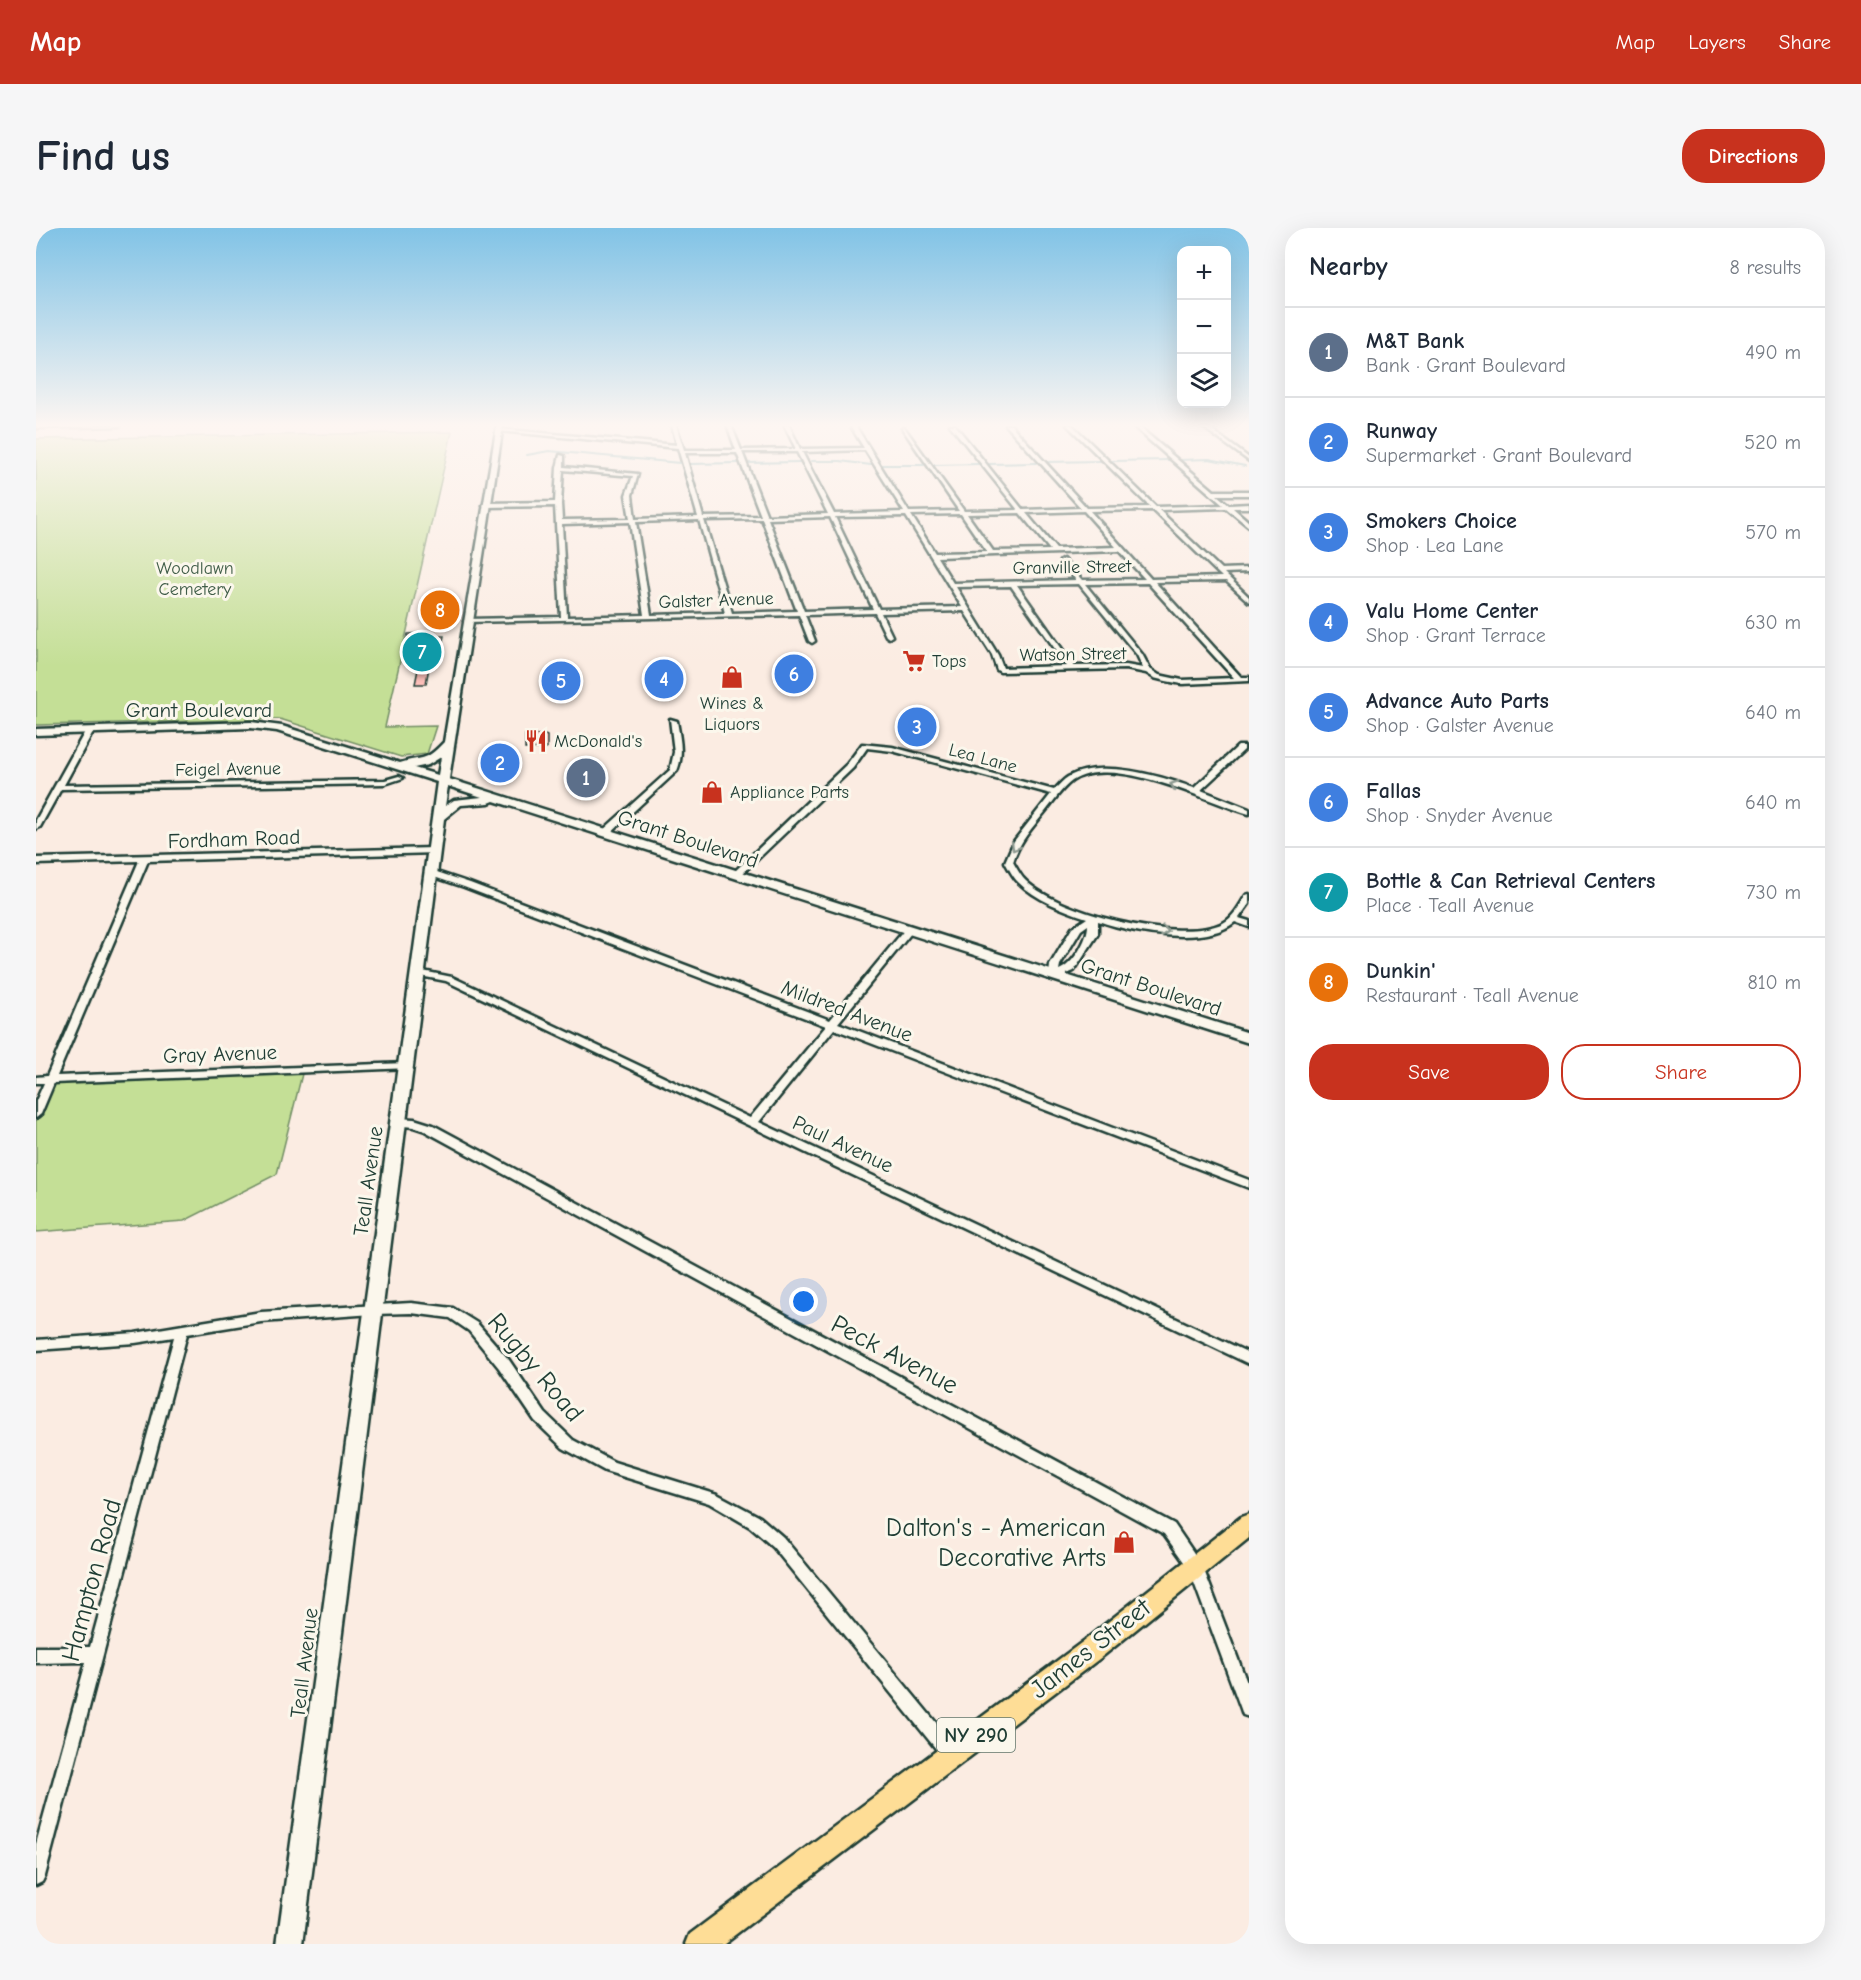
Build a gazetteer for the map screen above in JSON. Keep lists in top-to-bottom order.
{
  "streets": {
    "main road": ["James Street", "NY 290"],
    "street": [
      "Granville Street",
      "Galster Avenue",
      "Watson Street",
      "Grant Boulevard",
      "Lea Lane",
      "Feigel Avenue",
      "Fordham Road",
      "Mildred Avenue",
      "Gray Avenue",
      "Paul Avenue",
      "Teall Avenue",
      "Peck Avenue",
      "Rugby Road",
      "Hampton Road"
    ]
  },
  "crossings": [
    ["Galster Avenue", "Watson Street"],
    ["Galster Avenue", "Teall Avenue"],
    ["Grant Boulevard", "Lea Lane"],
    ["Grant Boulevard", "Teall Avenue"],
    ["Fordham Road", "Teall Avenue"],
    ["Mildred Avenue", "Teall Avenue"],
    ["Gray Avenue", "Teall Avenue"],
    ["Paul Avenue", "Teall Avenue"],
    ["Teall Avenue", "Peck Avenue"],
    ["Teall Avenue", "Rugby Road"],
    ["Peck Avenue", "James Street"],
    ["Rugby Road", "Hampton Road"],
    ["Rugby Road", "James Street"]
  ],
  "parks": ["Woodlawn Cemetery"],
  "places": {
    "supermarket": ["Tops"],
    "shop": ["Wines & Liquors", "Appliance Parts", "Dalton's - American Decorative Arts"],
    "restaurant": ["McDonald's"]
  },
  "page": {
    "header": "Map",
    "nav": ["Map", "Layers", "Share"],
    "buttons": [
      "Directions",
      ["Save", "Share"]
    ],
    "title": "Find us",
    "heading": ["Nearby", "8 results"],
    "map_buttons": ["+", "−"],
    "list": [
      {
        "mark": "1",
        "name": "M&T Bank",
        "note": "Bank · Grant Boulevard",
        "value": "490 m"
      },
      {
        "mark": "2",
        "name": "Runway",
        "note": "Supermarket · Grant Boulevard",
        "value": "520 m"
      },
      {
        "mark": "3",
        "name": "Smokers Choice",
        "note": "Shop · Lea Lane",
        "value": "570 m"
      },
      {
        "mark": "4",
        "name": "Valu Home Center",
        "note": "Shop · Grant Terrace",
        "value": "630 m"
      },
      {
        "mark": "5",
        "name": "Advance Auto Parts",
        "note": "Shop · Galster Avenue",
        "value": "640 m"
      },
      {
        "mark": "6",
        "name": "Fallas",
        "note": "Shop · Snyder Avenue",
        "value": "640 m"
      },
      {
        "mark": "7",
        "name": "Bottle & Can Retrieval Centers",
        "note": "Place · Teall Avenue",
        "value": "730 m"
      },
      {
        "mark": "8",
        "name": "Dunkin'",
        "note": "Restaurant · Teall Avenue",
        "value": "810 m"
      }
    ],
    "pins": [
      "8",
      "7",
      "6",
      "4",
      "5",
      "3",
      "2",
      "1"
    ]
  }
}
